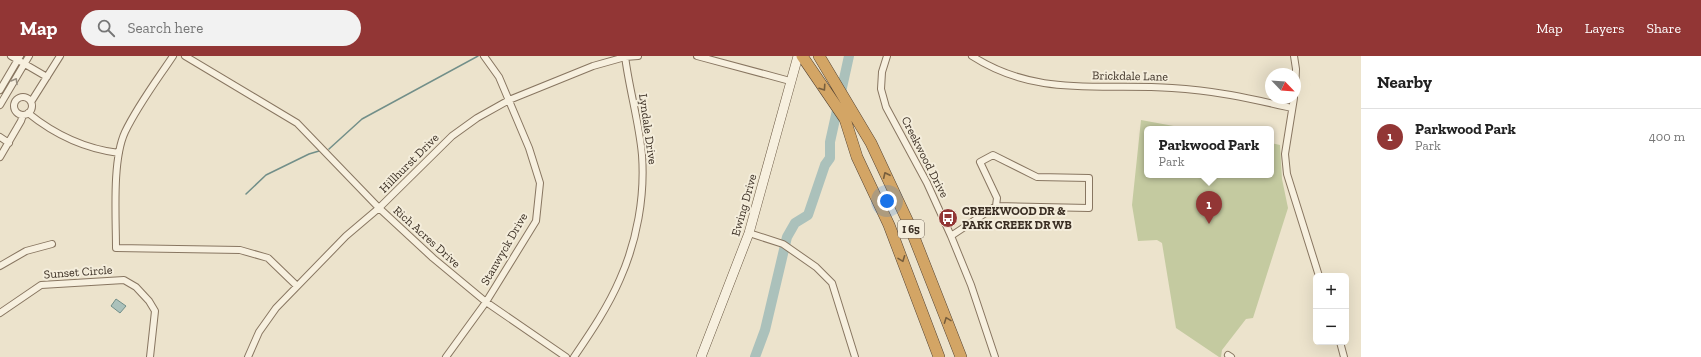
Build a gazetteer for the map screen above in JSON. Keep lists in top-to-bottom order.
{
  "streets": {
    "highway": ["I 65"],
    "main road": ["Ewing Drive"],
    "street": [
      "Brickdale Lane",
      "Lyndale Drive",
      "Creekwood Drive",
      "Hillhurst Drive",
      "Rich Acres Drive",
      "Stanwyck Drive",
      "Sunset Circle"
    ]
  },
  "crossings": [
    ["Lyndale Drive", "Hillhurst Drive"],
    ["Hillhurst Drive", "Rich Acres Drive"],
    ["Hillhurst Drive", "Stanwyck Drive"],
    ["Rich Acres Drive", "Stanwyck Drive"]
  ],
  "places": {
    "bus stop": ["CREEKWOOD DR & PARK CREEK DR WB"]
  },
  "north": "bottom right",
  "page": {
    "header": "Map",
    "search": "Search here",
    "nav": ["Map", "Layers", "Share"],
    "heading": "Nearby",
    "list": [
      {
        "mark": "1",
        "name": "Parkwood Park",
        "note": "Park",
        "value": "400 m"
      }
    ],
    "popup": ["Parkwood Park", "Park"],
    "pins": "1",
    "map_buttons": ["+", "−"]
  }
}
